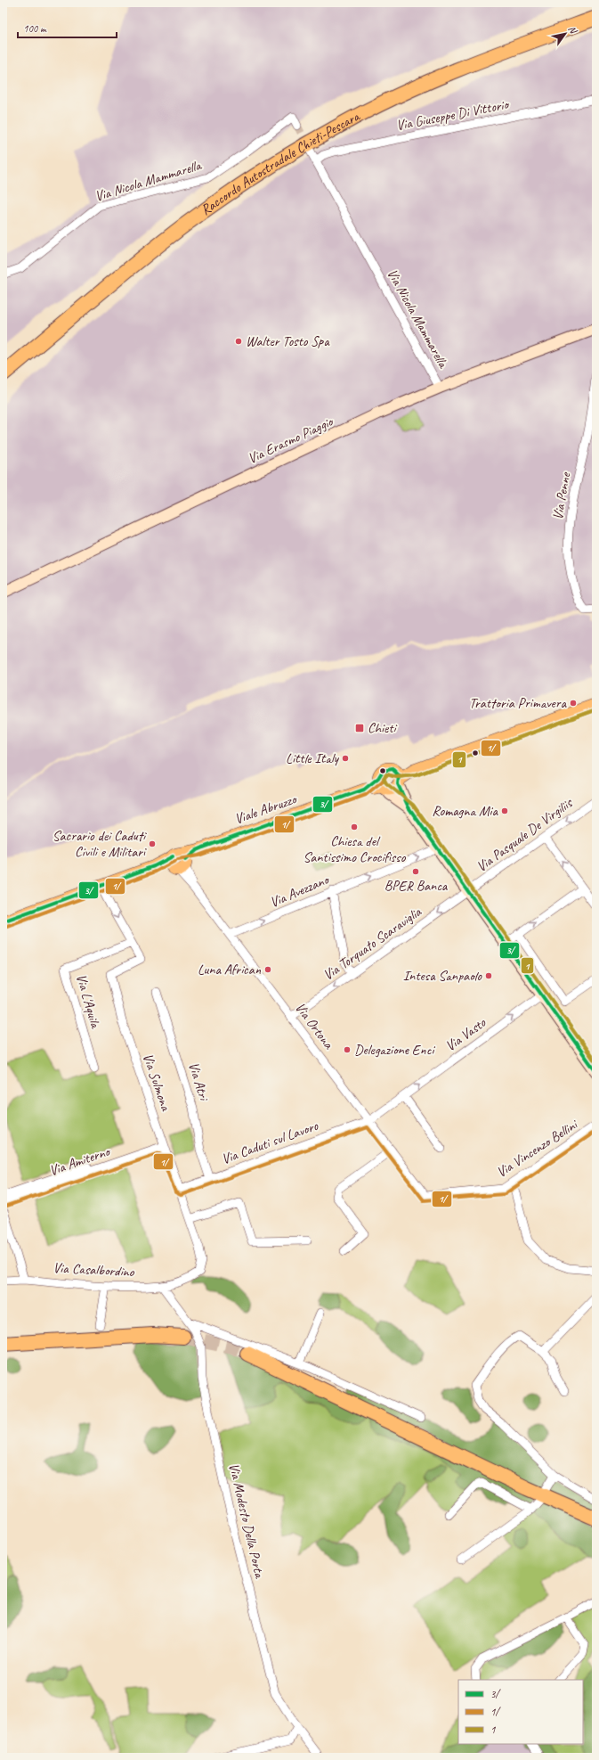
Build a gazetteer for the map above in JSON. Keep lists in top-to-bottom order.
{
  "streets": {
    "highway": ["Raccordo Autostradale Chieti-Pescara"],
    "main road": ["Viale Abruzzo"],
    "street": [
      "Via Giuseppe Di Vittorio",
      "Via Nicola Mammarella",
      "Via Erasmo Piaggio",
      "Via Penne",
      "Via Pasquale De Virgiliis",
      "Via Avezzano",
      "Via Torquato Scaraviglia",
      "Via L'Aquila",
      "Via Ortona",
      "Via Vasto",
      "Via Atri",
      "Via Sulmona",
      "Via Caduti sul Lavoro",
      "Via Vincenzo Bellini",
      "Via Amiterno",
      "Via Casalbordino",
      "Via Modesto Della Porta"
    ]
  },
  "crossings": [
    ["Via Giuseppe Di Vittorio", "Via Nicola Mammarella"],
    ["Via Nicola Mammarella", "Via Erasmo Piaggio"],
    ["Viale Abruzzo", "Via Ortona"],
    ["Viale Abruzzo", "Via Sulmona"],
    ["Via Pasquale De Virgiliis", "Via Torquato Scaraviglia"],
    ["Via Avezzano", "Via Ortona"],
    ["Via Torquato Scaraviglia", "Via Ortona"],
    ["Via L'Aquila", "Via Sulmona"],
    ["Via Ortona", "Via Vasto"],
    ["Via Ortona", "Via Caduti sul Lavoro"],
    ["Via Ortona", "Via Vincenzo Bellini"],
    ["Via Vasto", "Via Caduti sul Lavoro"],
    ["Via Atri", "Via Caduti sul Lavoro"],
    ["Via Sulmona", "Via Caduti sul Lavoro"],
    ["Via Sulmona", "Via Amiterno"],
    ["Via Sulmona", "Via Casalbordino"],
    ["Via Sulmona", "Via Modesto Della Porta"],
    ["Via Casalbordino", "Via Modesto Della Porta"]
  ],
  "one_way": [
    "Via Pasquale De Virgiliis",
    "Via Avezzano",
    "Via Torquato Scaraviglia",
    "Via Vasto"
  ],
  "places": {
    "other": [
      "Walter Tosto Spa",
      "Trattoria Primavera",
      "Little Italy",
      "Romagna Mia",
      "Chiesa del Santissimo Crocifisso",
      "Sacrario dei Caduti Civili e Militari",
      "BPER Banca",
      "Luna African",
      "Intesa Sanpaolo",
      "Delegazione Enci"
    ],
    "transit": ["Chieti"]
  },
  "lines": ["transit line 1/", "transit line 1", "transit line 3/"],
  "legend": ["3/", "1/", "1"],
  "scale_bar": "100 m",
  "north": "top right"
}
